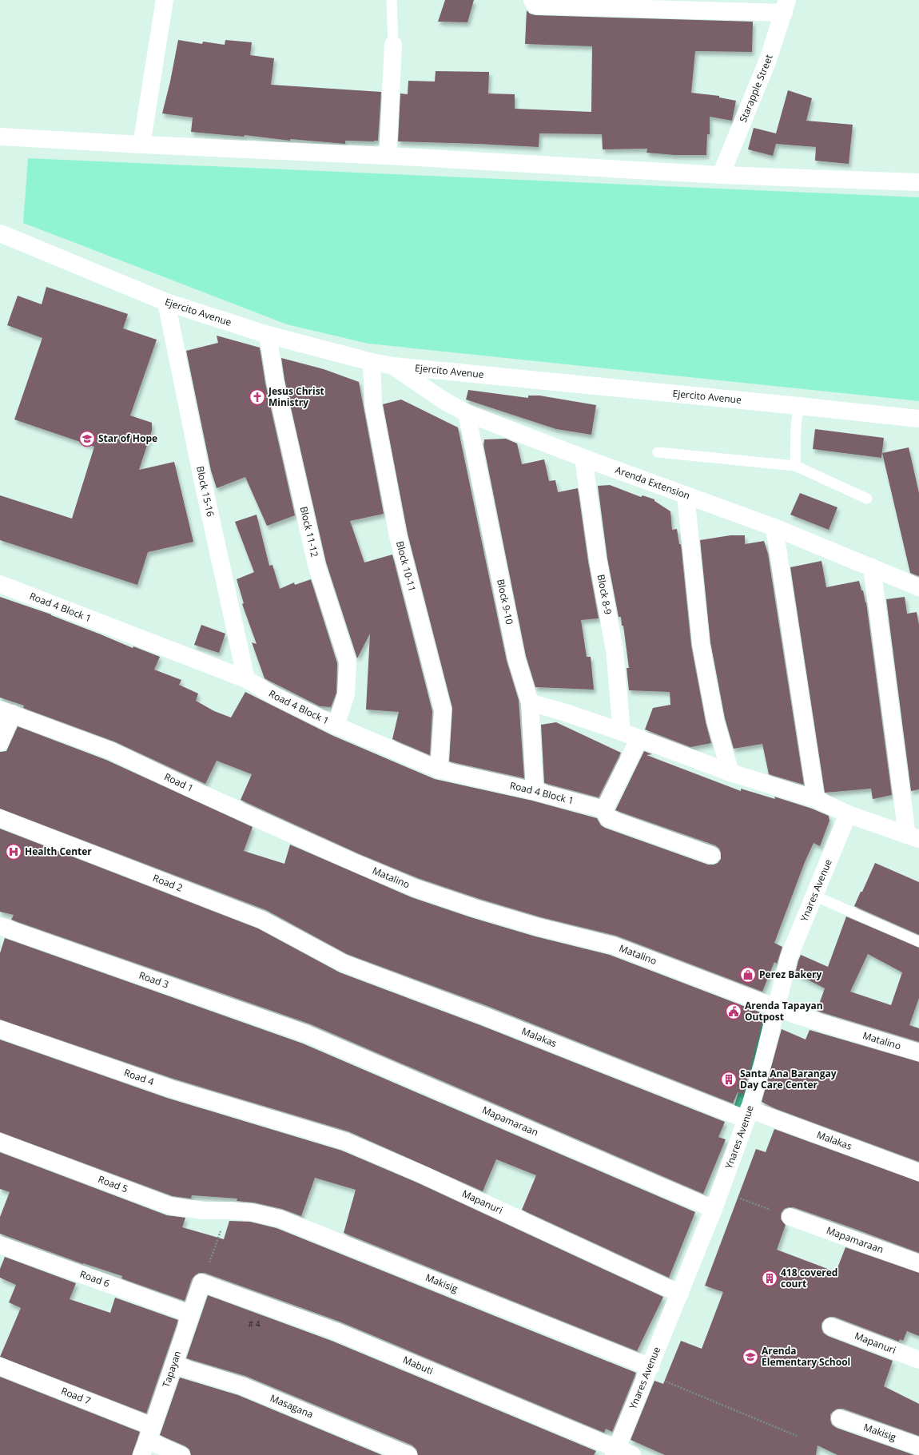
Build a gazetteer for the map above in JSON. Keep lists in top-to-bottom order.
{
  "streets": {
    "street": [
      "Starapple Street",
      "Ejercito Avenue",
      "Arenda Extension",
      "Block 15-16",
      "Block 11-12",
      "Block 10-11",
      "Block 8-9",
      "Block 9-10",
      "Road 4 Block 1",
      "Road 1",
      "Matalino",
      "Road 2",
      "Ynares Avenue",
      "Road 3",
      "Malakas",
      "Road 4",
      "Mapamaraan",
      "Road 5",
      "Mapanuri",
      "Road 6",
      "Makisig",
      "Mabuti",
      "Tapayan",
      "Road 7",
      "Masagana"
    ]
  },
  "crossings": [
    ["Ejercito Avenue", "Arenda Extension"],
    ["Ejercito Avenue", "Block 15-16"],
    ["Ejercito Avenue", "Block 11-12"],
    ["Ejercito Avenue", "Block 10-11"],
    ["Arenda Extension", "Block 8-9"],
    ["Arenda Extension", "Block 9-10"],
    ["Block 15-16", "Road 4 Block 1"],
    ["Block 11-12", "Road 4 Block 1"],
    ["Block 10-11", "Road 4 Block 1"],
    ["Block 9-10", "Road 4 Block 1"],
    ["Road 1", "Matalino"],
    ["Matalino", "Ynares Avenue"],
    ["Road 2", "Malakas"],
    ["Ynares Avenue", "Malakas"],
    ["Ynares Avenue", "Mapamaraan"],
    ["Ynares Avenue", "Mapanuri"],
    ["Ynares Avenue", "Makisig"],
    ["Ynares Avenue", "Mabuti"],
    ["Road 3", "Mapamaraan"],
    ["Road 4", "Mapanuri"],
    ["Road 5", "Makisig"],
    ["Road 6", "Tapayan"],
    ["Mabuti", "Tapayan"],
    ["Tapayan", "Road 7"],
    ["Tapayan", "Masagana"]
  ],
  "places": {
    "church": ["Jesus Christ Ministry"],
    "school or university": ["Star of Hope", "Arenda Elementary School"],
    "hospital": ["Health Center"],
    "shop": ["Perez Bakery"],
    "public building": ["Arenda Tapayan Outpost"],
    "building": ["Santa Ana Barangay Day Care Center", "418 covered court"]
  },
  "house_numbers": ["# 4"]
}
